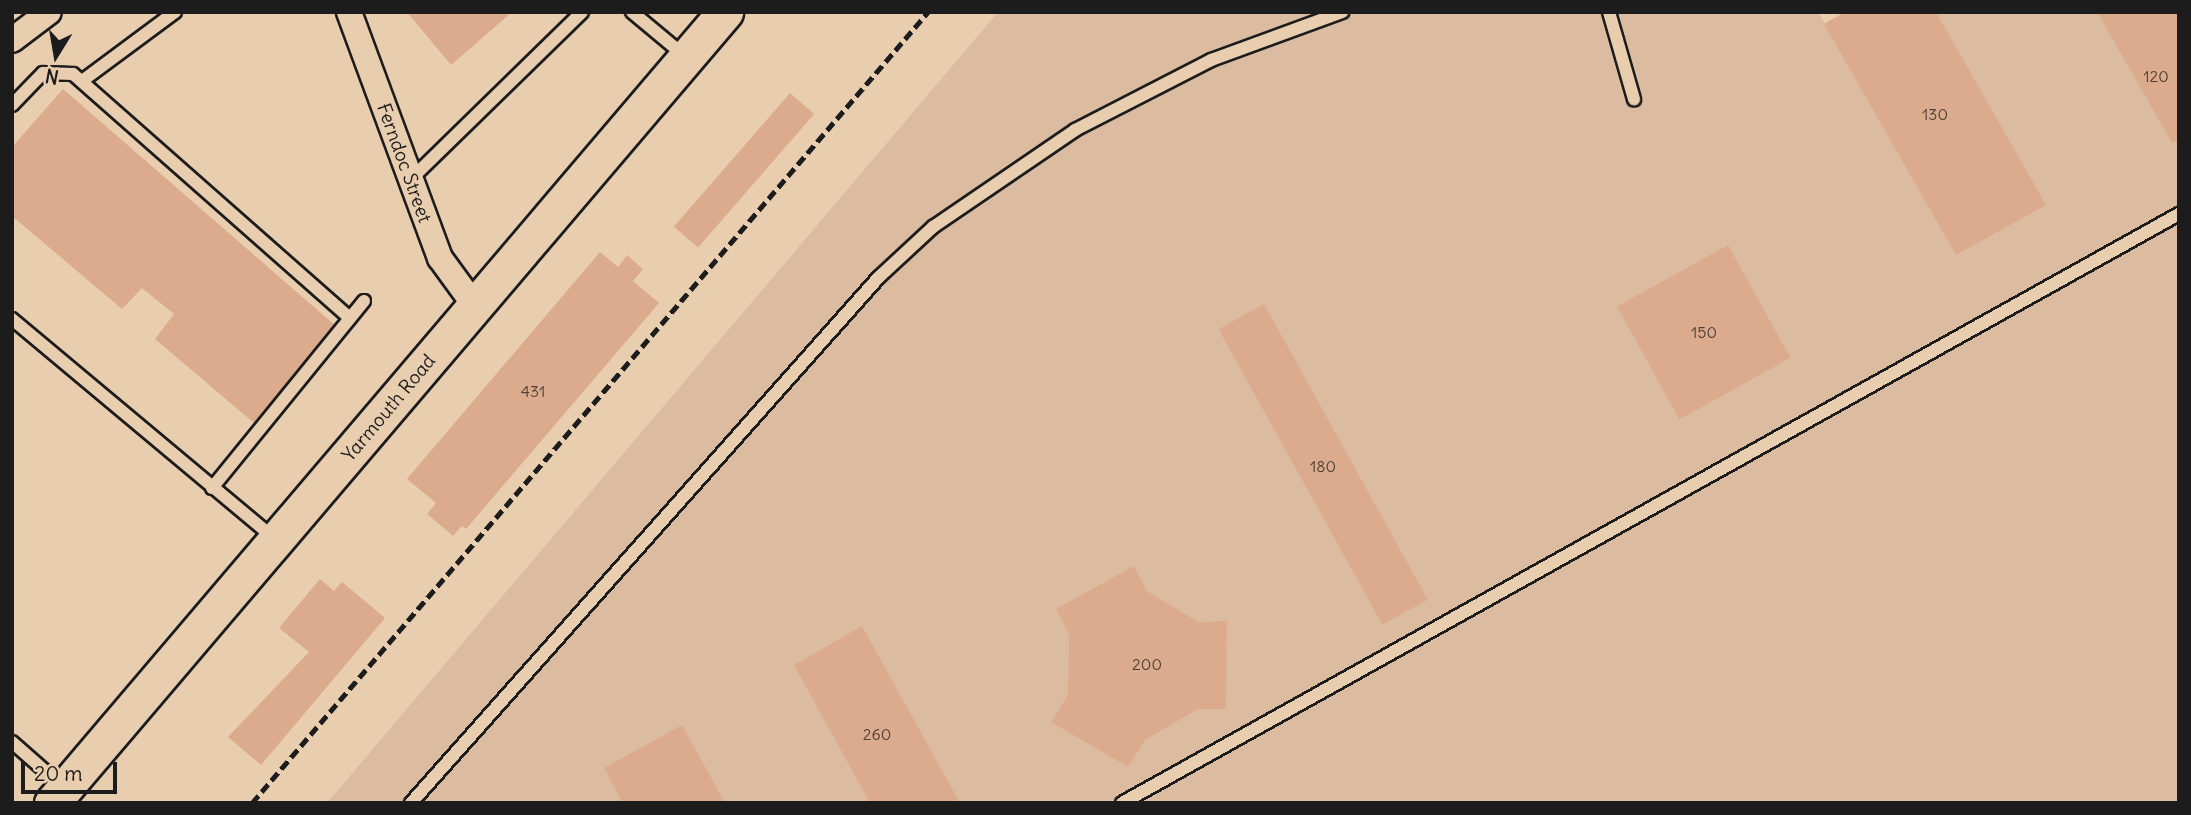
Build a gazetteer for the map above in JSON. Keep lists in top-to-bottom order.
{
  "streets": {
    "main road": ["Yarmouth Road"],
    "street": ["Ferndoc Street"]
  },
  "crossings": [
    ["Ferndoc Street", "Yarmouth Road"]
  ],
  "house_numbers": [
    "120",
    "130",
    "150",
    "431",
    "180",
    "200",
    "260"
  ],
  "scale_bar": "20 m",
  "north": "bottom"
}
